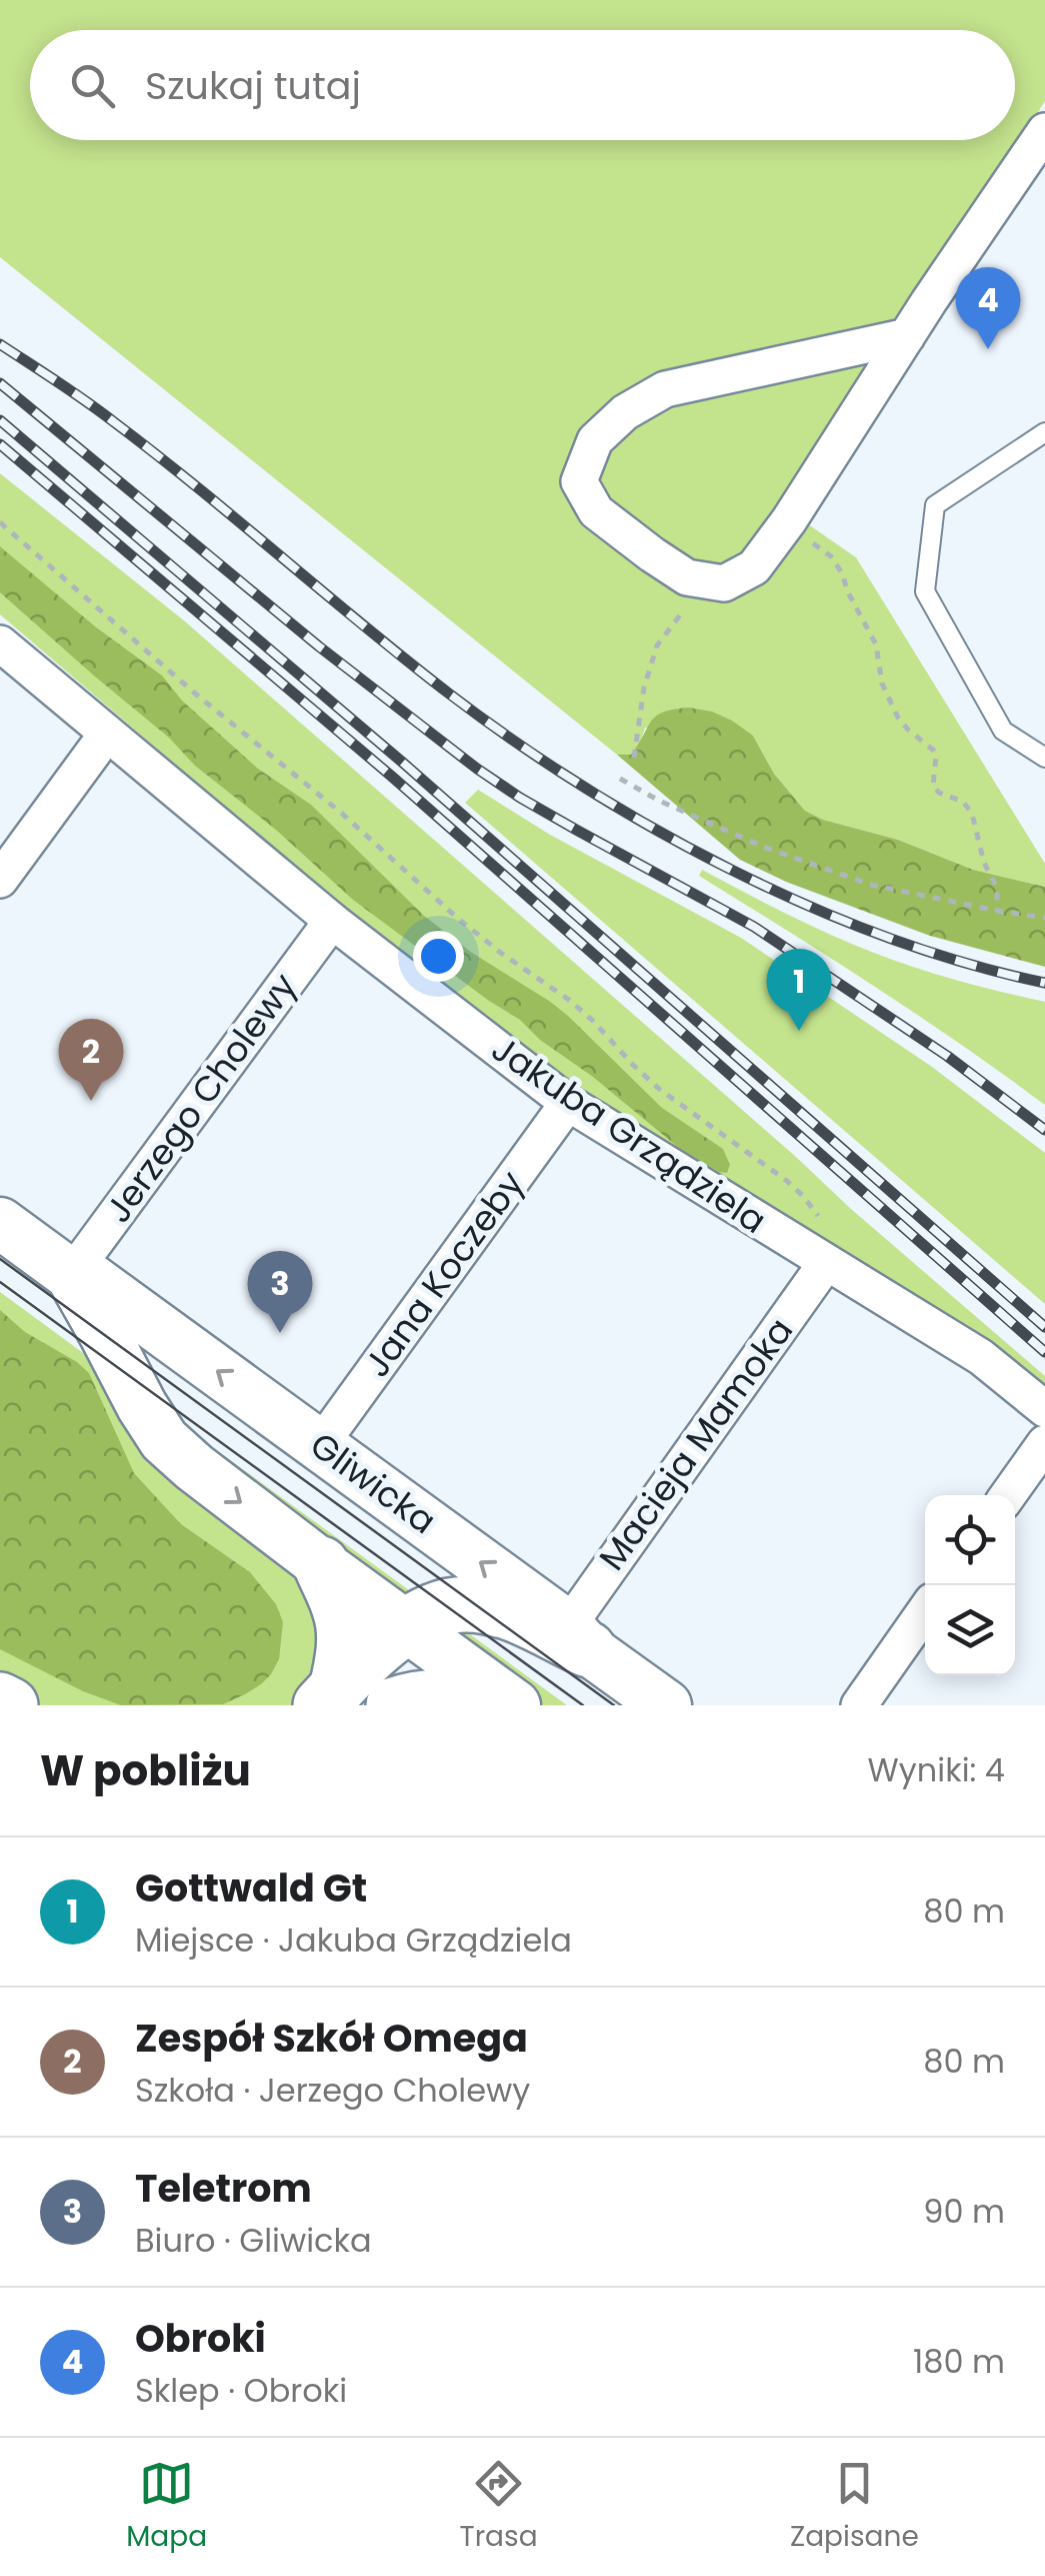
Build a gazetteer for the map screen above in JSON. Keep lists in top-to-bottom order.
{
  "streets": {
    "street": [
      "Jerzego Cholewy",
      "Jakuba Grządziela",
      "Jana Koczeby",
      "Macieja Mamoka",
      "Gliwicka"
    ]
  },
  "crossings": [
    ["Jerzego Cholewy", "Jakuba Grządziela"],
    ["Jerzego Cholewy", "Gliwicka"],
    ["Jakuba Grządziela", "Jana Koczeby"],
    ["Jakuba Grządziela", "Macieja Mamoka"],
    ["Jana Koczeby", "Gliwicka"],
    ["Macieja Mamoka", "Gliwicka"]
  ],
  "page": {
    "search": "Szukaj tutaj",
    "pins": [
      "4",
      "1",
      "2",
      "3"
    ],
    "heading": ["W pobliżu", "Wyniki: 4"],
    "list": [
      {
        "mark": "1",
        "name": "Gottwald Gt",
        "note": "Miejsce · Jakuba Grządziela",
        "value": "80 m"
      },
      {
        "mark": "2",
        "name": "Zespół Szkół Omega",
        "note": "Szkoła · Jerzego Cholewy",
        "value": "80 m"
      },
      {
        "mark": "3",
        "name": "Teletrom",
        "note": "Biuro · Gliwicka",
        "value": "90 m"
      },
      {
        "mark": "4",
        "name": "Obroki",
        "note": "Sklep · Obroki",
        "value": "180 m"
      }
    ],
    "nav": ["Mapa", "Trasa", "Zapisane"]
  }
}
